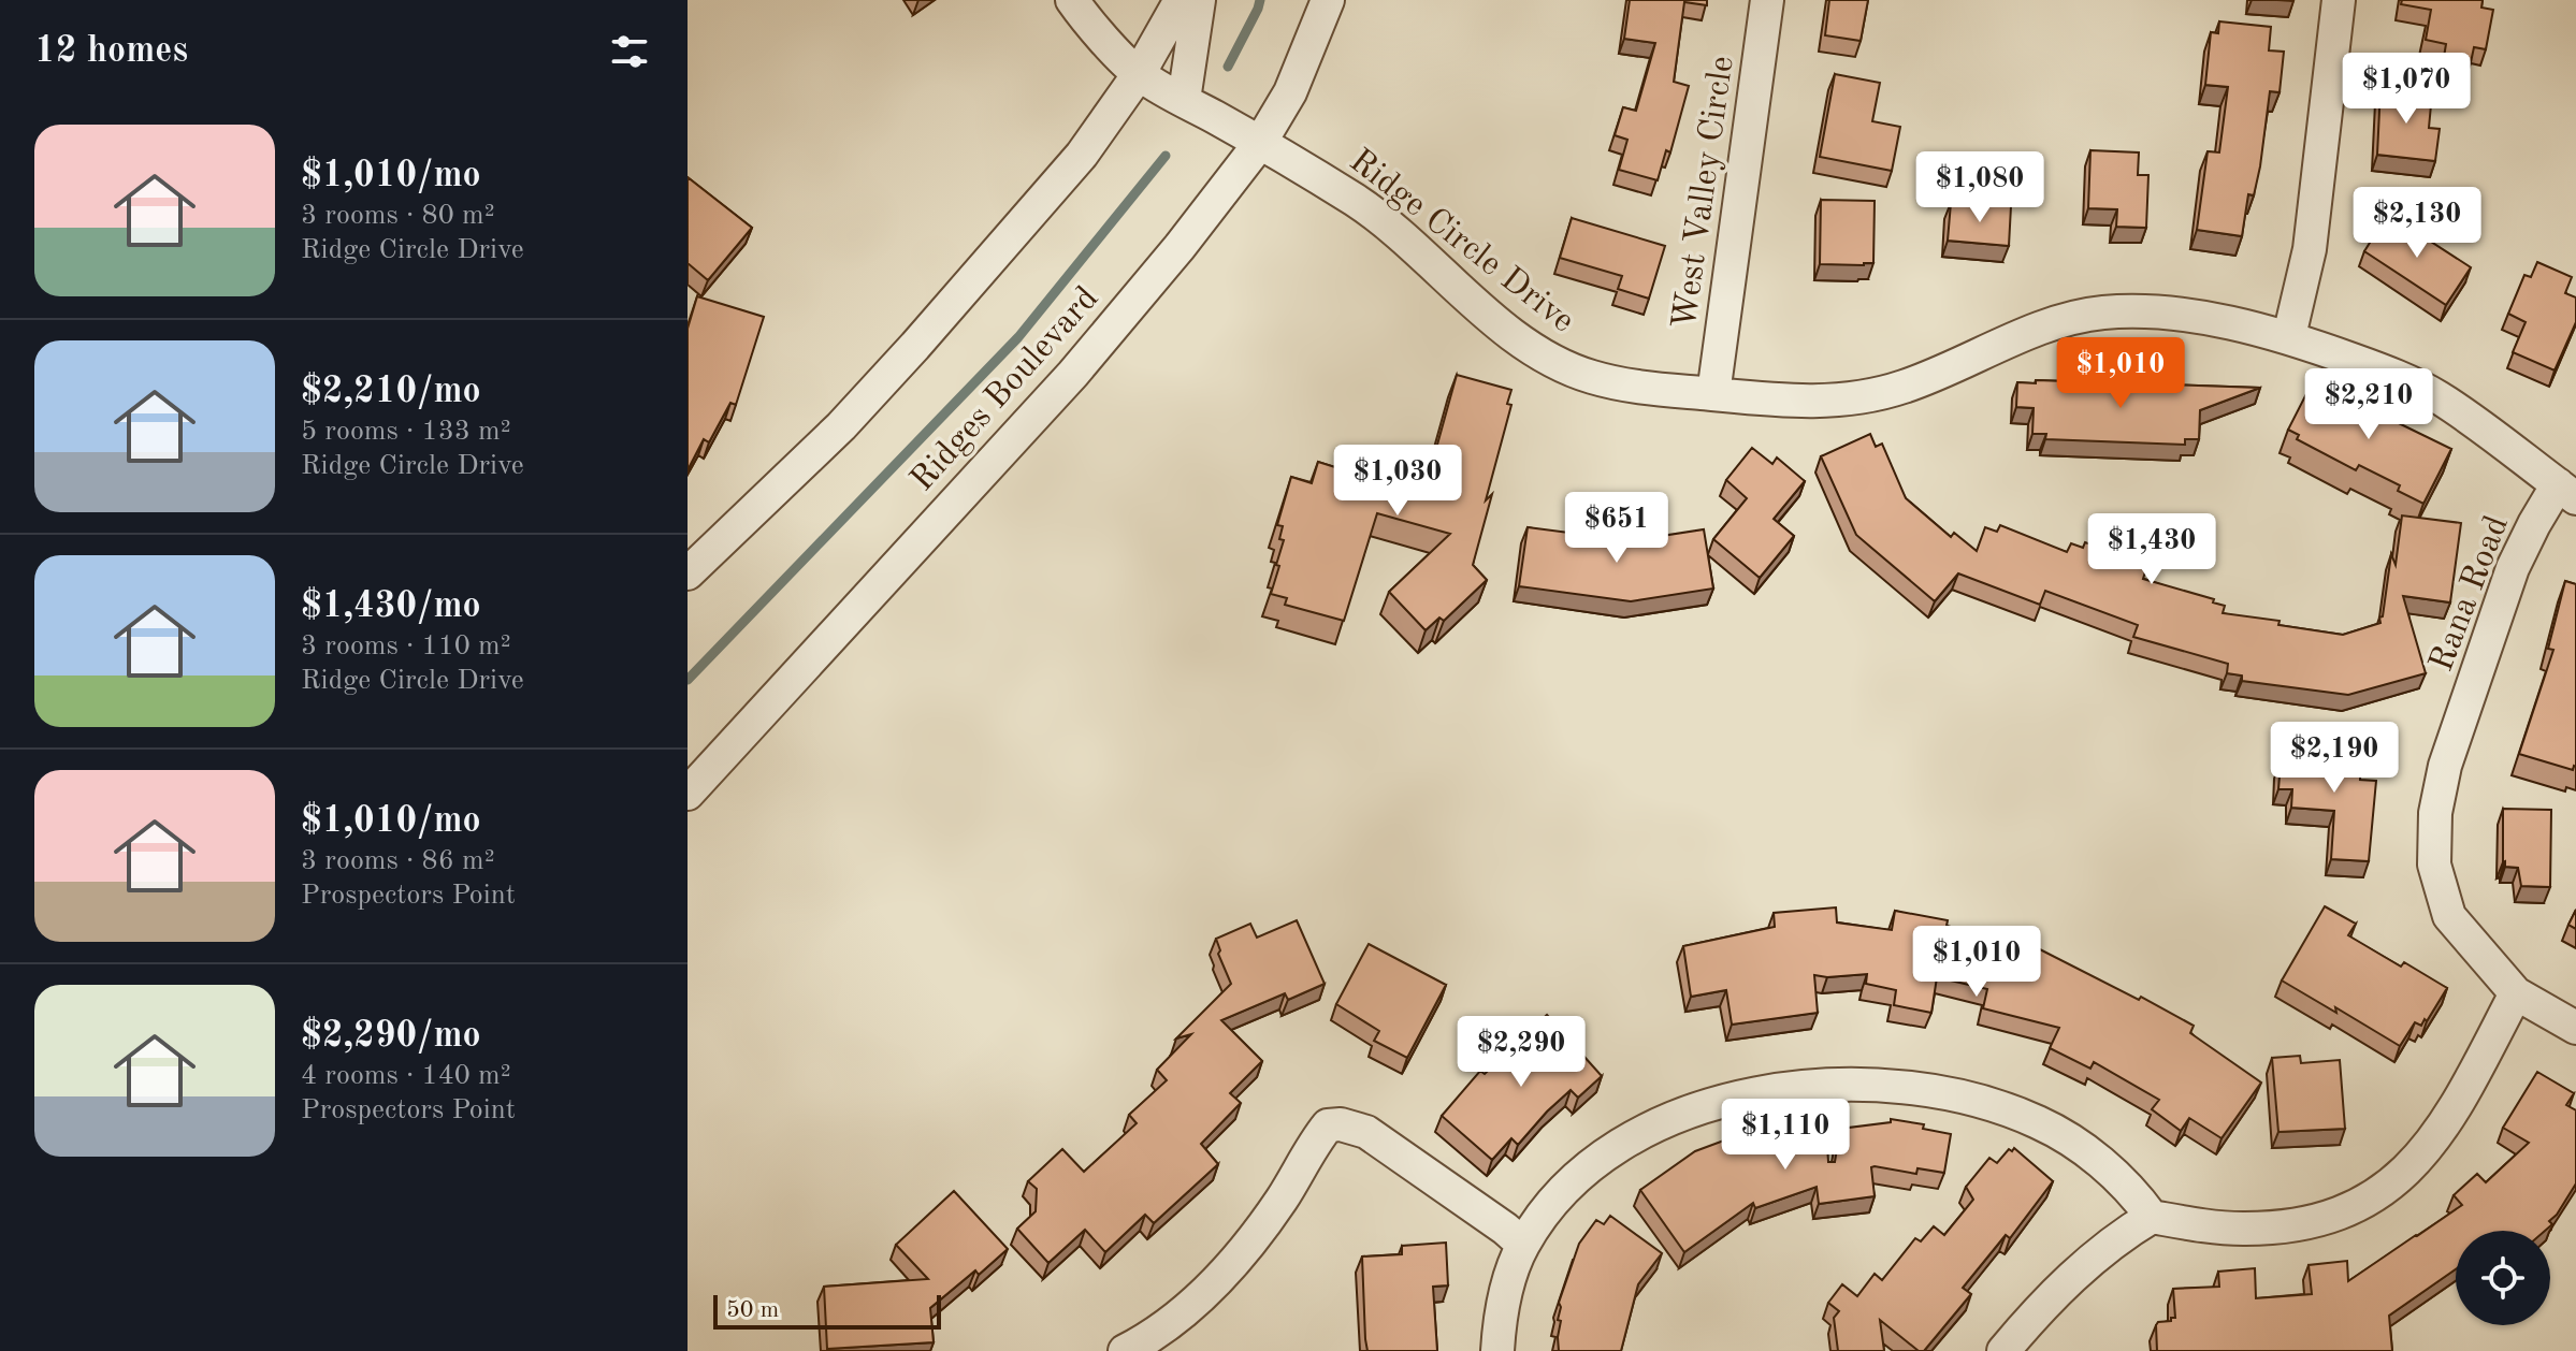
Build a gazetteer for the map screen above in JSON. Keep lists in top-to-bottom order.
{
  "streets": {
    "street": [
      "West Valley Circle",
      "Ridge Circle Drive",
      "Ridges Boulevard",
      "Rana Road"
    ]
  },
  "crossings": [
    ["West Valley Circle", "Ridge Circle Drive"],
    ["Ridge Circle Drive", "Ridges Boulevard"],
    ["Ridge Circle Drive", "Rana Road"]
  ],
  "scale_bar": "50 m",
  "page": {
    "heading": "12 homes",
    "price": [
      "$1,070",
      "$1,080",
      "$2,130",
      "$1,010",
      "$2,210",
      "$1,030",
      "$651",
      "$1,430",
      "$2,190",
      "$1,010",
      "$2,290",
      "$1,110"
    ],
    "list": [
      {
        "name": "$1,010/mo",
        "note": "3 rooms · 80 m² · Ridge Circle Drive"
      },
      {
        "name": "$2,210/mo",
        "note": "5 rooms · 133 m² · Ridge Circle Drive"
      },
      {
        "name": "$1,430/mo",
        "note": "3 rooms · 110 m² · Ridge Circle Drive"
      },
      {
        "name": "$1,010/mo",
        "note": "3 rooms · 86 m² · Prospectors Point"
      },
      {
        "name": "$2,290/mo",
        "note": "4 rooms · 140 m² · Prospectors Point"
      }
    ],
    "scale": "50 m"
  }
}
